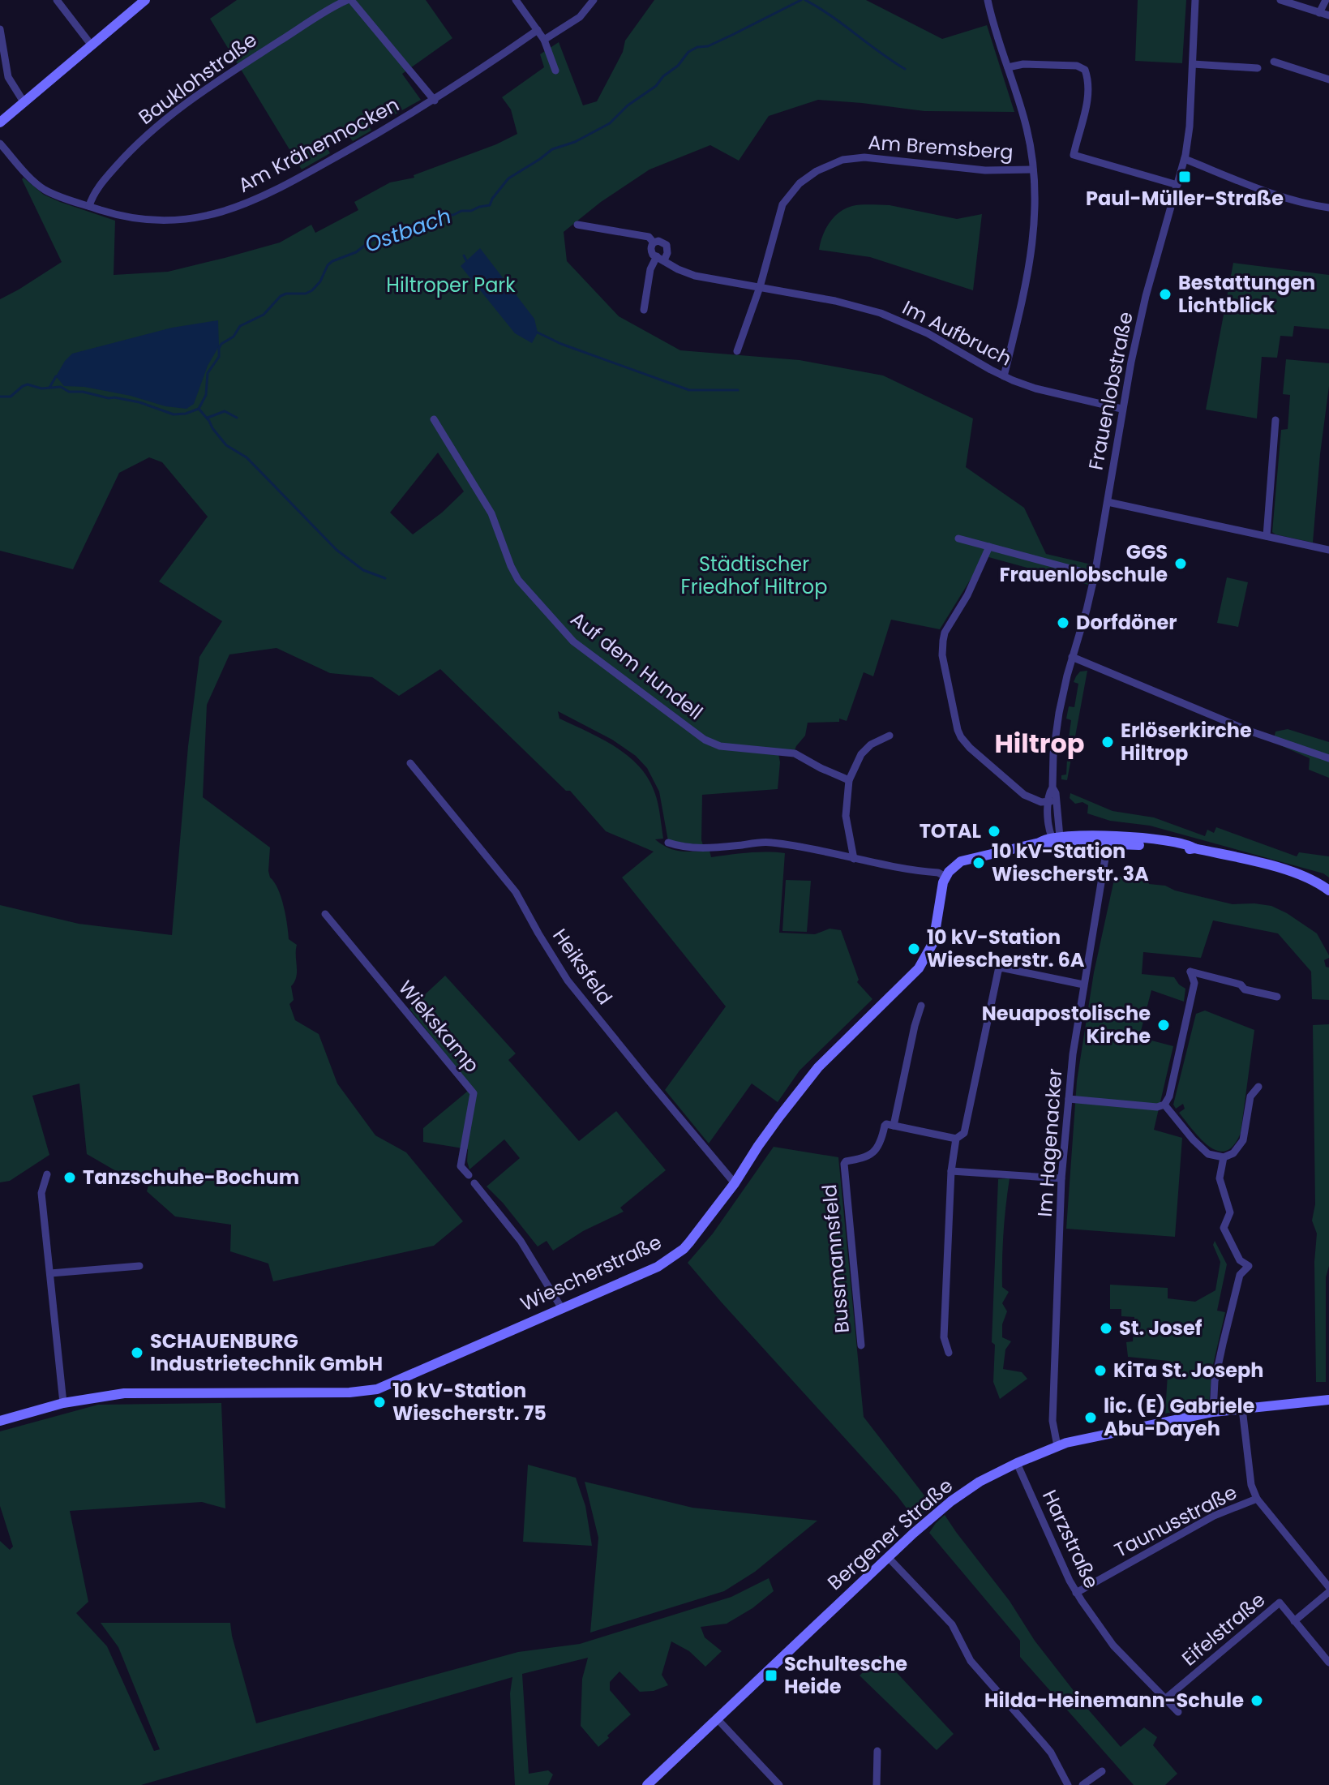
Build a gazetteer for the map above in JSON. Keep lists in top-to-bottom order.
{
  "streets": {
    "main road": ["Wiescherstraße", "Bergener Straße"],
    "street": [
      "Bauklohstraße",
      "Am Krähennocken",
      "Am Bremsberg",
      "Im Aufbruch",
      "Frauenlobstraße",
      "Auf dem Hundell",
      "Heiksfeld",
      "Wiekskamp",
      "Im Hagenacker",
      "Bussmannsfeld",
      "Taunusstraße",
      "Harzstraße",
      "Eifelstraße"
    ]
  },
  "crossings": [
    ["Bauklohstraße", "Am Krähennocken"],
    ["Am Bremsberg", "Im Aufbruch"],
    ["Im Aufbruch", "Frauenlobstraße"],
    ["Heiksfeld", "Wiescherstraße"],
    ["Im Hagenacker", "Bergener Straße"],
    ["Taunusstraße", "Harzstraße"],
    ["Bergener Straße", "Harzstraße"],
    ["Harzstraße", "Eifelstraße"]
  ],
  "districts": ["Hiltrop"],
  "water": ["Ostbach"],
  "parks": ["Hiltroper Park", "Städtischer Friedhof Hiltrop"],
  "places": {
    "transit": ["Paul-Müller-Straße", "Schultesche Heide"],
    "other": [
      "Bestattungen Lichtblick",
      "GGS Frauenlobschule",
      "Dorfdöner",
      "Erlöserkirche Hiltrop",
      "TOTAL",
      "10 kV-Station Wiescherstr. 3A",
      "10 kV-Station Wiescherstr. 6A",
      "Neuapostolische Kirche",
      "Tanzschuhe-Bochum",
      "St. Josef",
      "SCHAUENBURG Industrietechnik GmbH",
      "KiTa St. Joseph",
      "10 kV-Station Wiescherstr. 75",
      "lic. (E) Gabriele Abu-Dayeh",
      "Hilda-Heinemann-Schule"
    ]
  }
}
